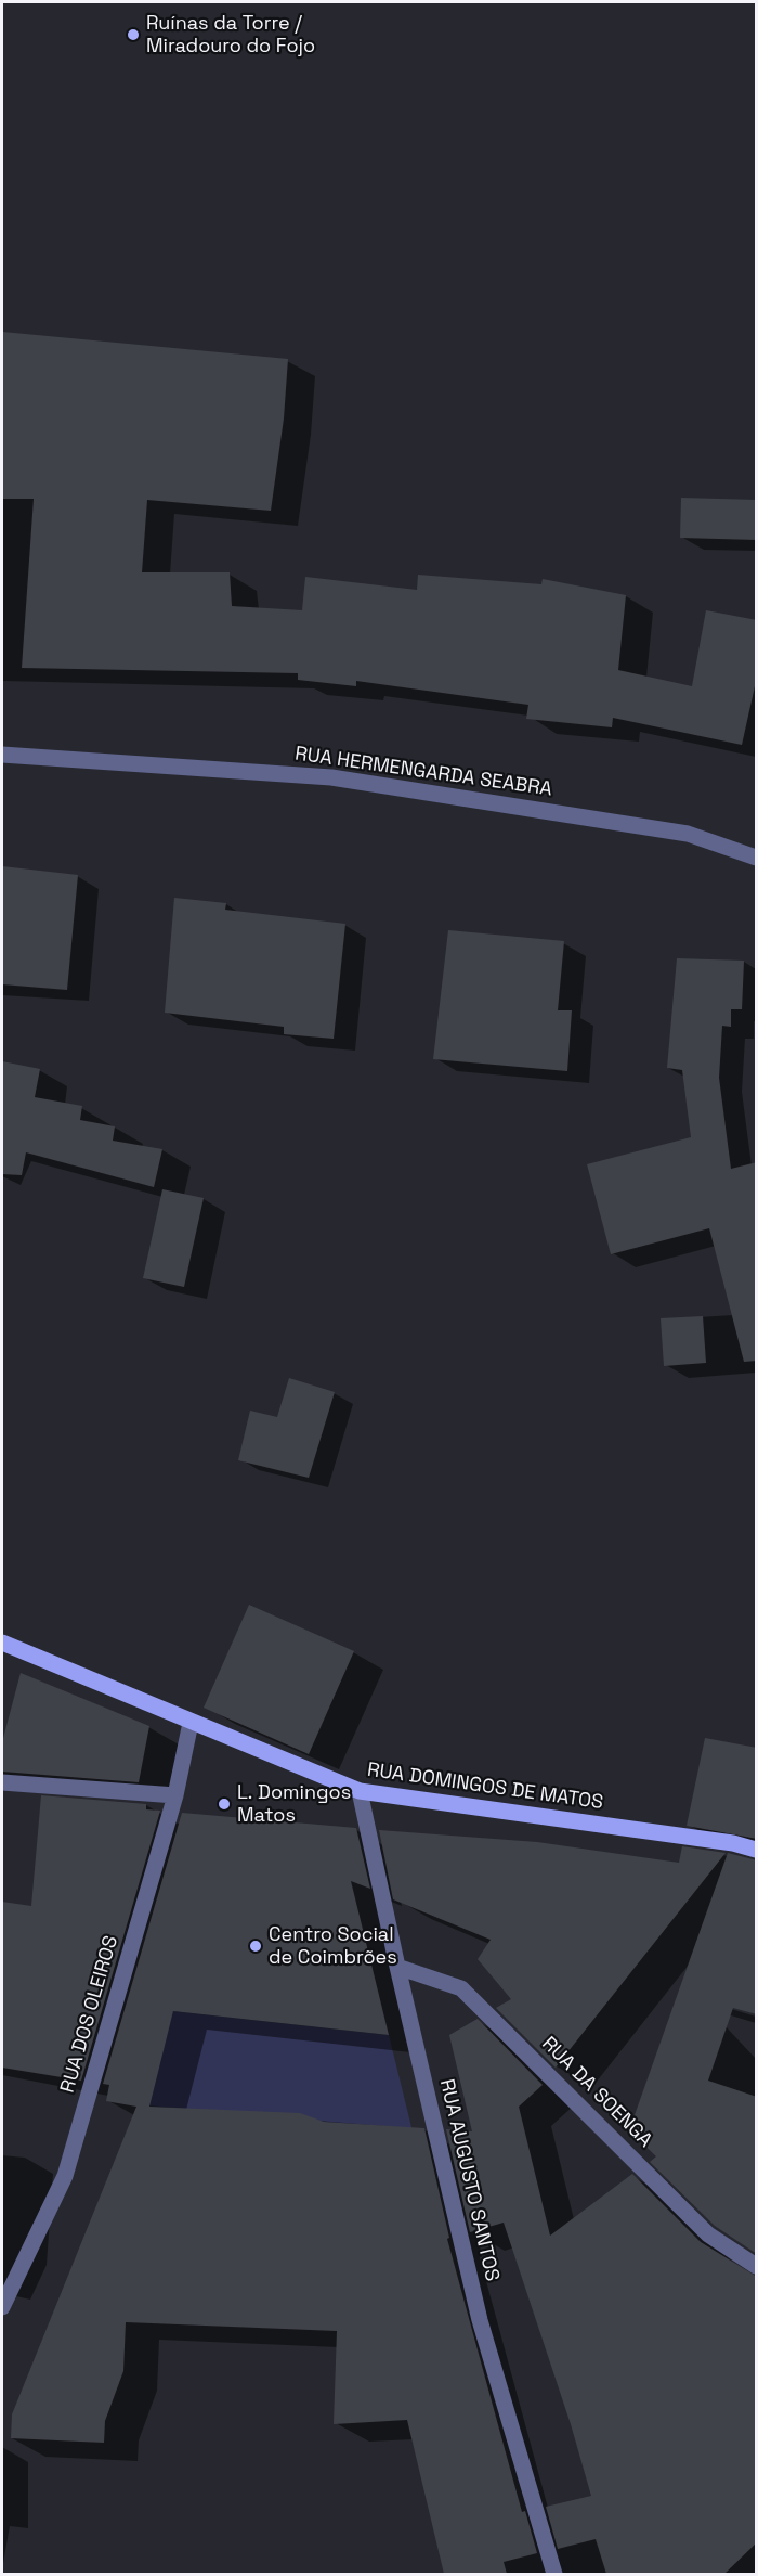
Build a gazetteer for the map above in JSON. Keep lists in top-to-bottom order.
{
  "streets": {
    "main road": ["RUA DOMINGOS DE MATOS"],
    "street": [
      "RUA HERMENGARDA SEABRA",
      "RUA DOS OLEIROS",
      "RUA DA SOENGA",
      "RUA AUGUSTO SANTOS"
    ]
  },
  "crossings": [
    ["RUA DOMINGOS DE MATOS", "RUA DOS OLEIROS"],
    ["RUA DOMINGOS DE MATOS", "RUA AUGUSTO SANTOS"],
    ["RUA DA SOENGA", "RUA AUGUSTO SANTOS"]
  ],
  "places": ["Ruínas da Torre / Miradouro do Fojo", "L. Domingos Matos", "Centro Social de Coimbrões"]
}
